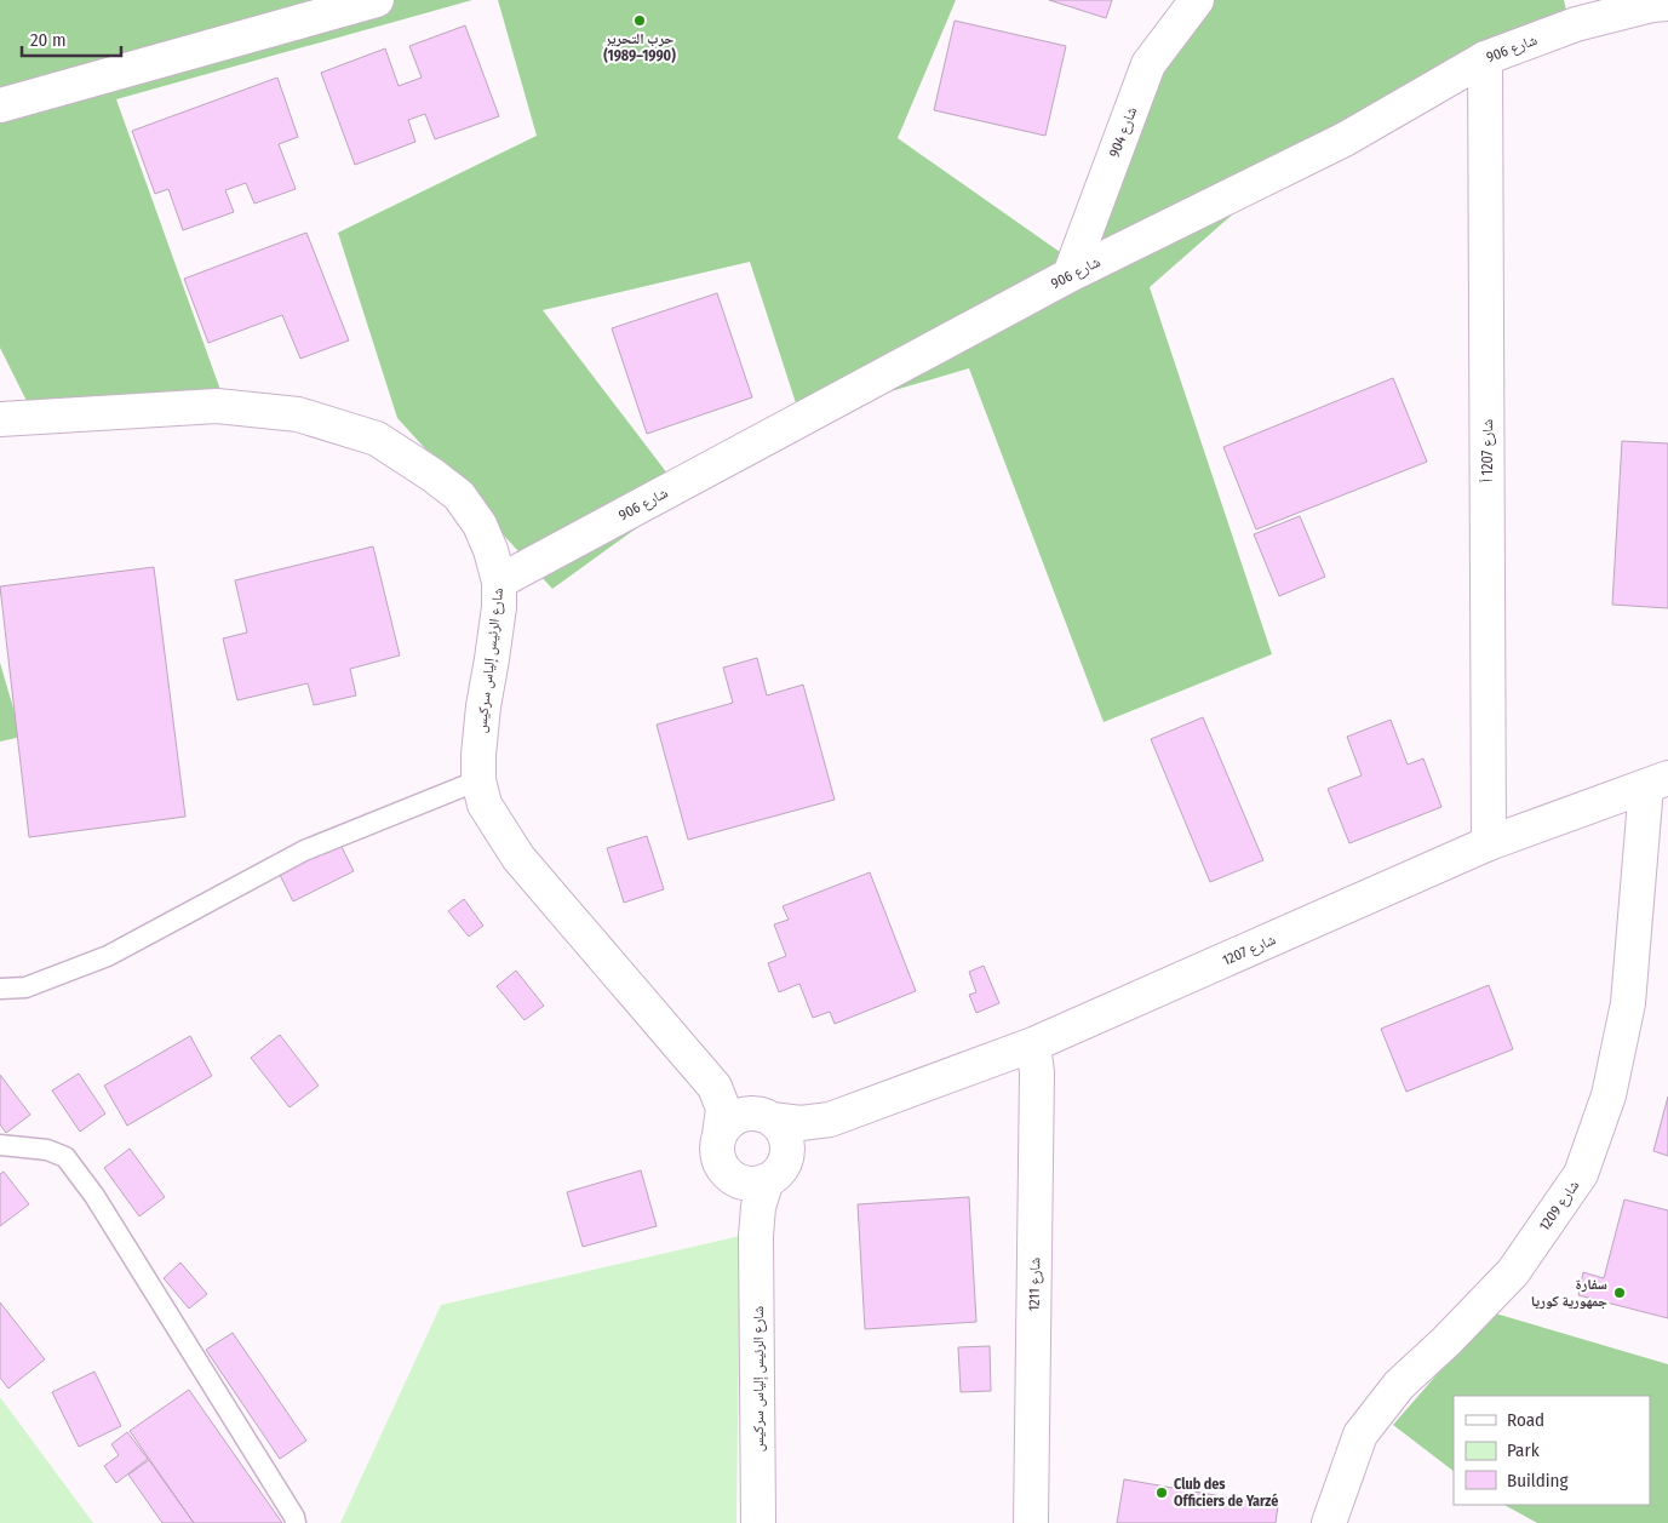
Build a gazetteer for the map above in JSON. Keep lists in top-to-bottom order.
{
  "streets": {
    "street": [
      "شارع 906",
      "شارع 904",
      "شارع 1207 أ",
      "شارع الرئيس إلياس سركيس",
      "شارع 1207",
      "شارع 1209",
      "شارع 1211"
    ]
  },
  "crossings": [
    ["شارع 906", "شارع 904"],
    ["شارع 906", "شارع 1207 أ"],
    ["شارع 906", "شارع الرئيس إلياس سركيس"],
    ["شارع 1207 أ", "شارع 1207"],
    ["شارع الرئيس إلياس سركيس", "شارع 1207"],
    ["شارع 1207", "شارع 1209"],
    ["شارع 1207", "شارع 1211"]
  ],
  "places": ["حرب التحرير (1989–1990)", "سفارة جمهورية كوريا", "Club des Officiers de Yarzé"],
  "legend": ["Road", "Park", "Building"],
  "scale_bar": "20 m"
}
